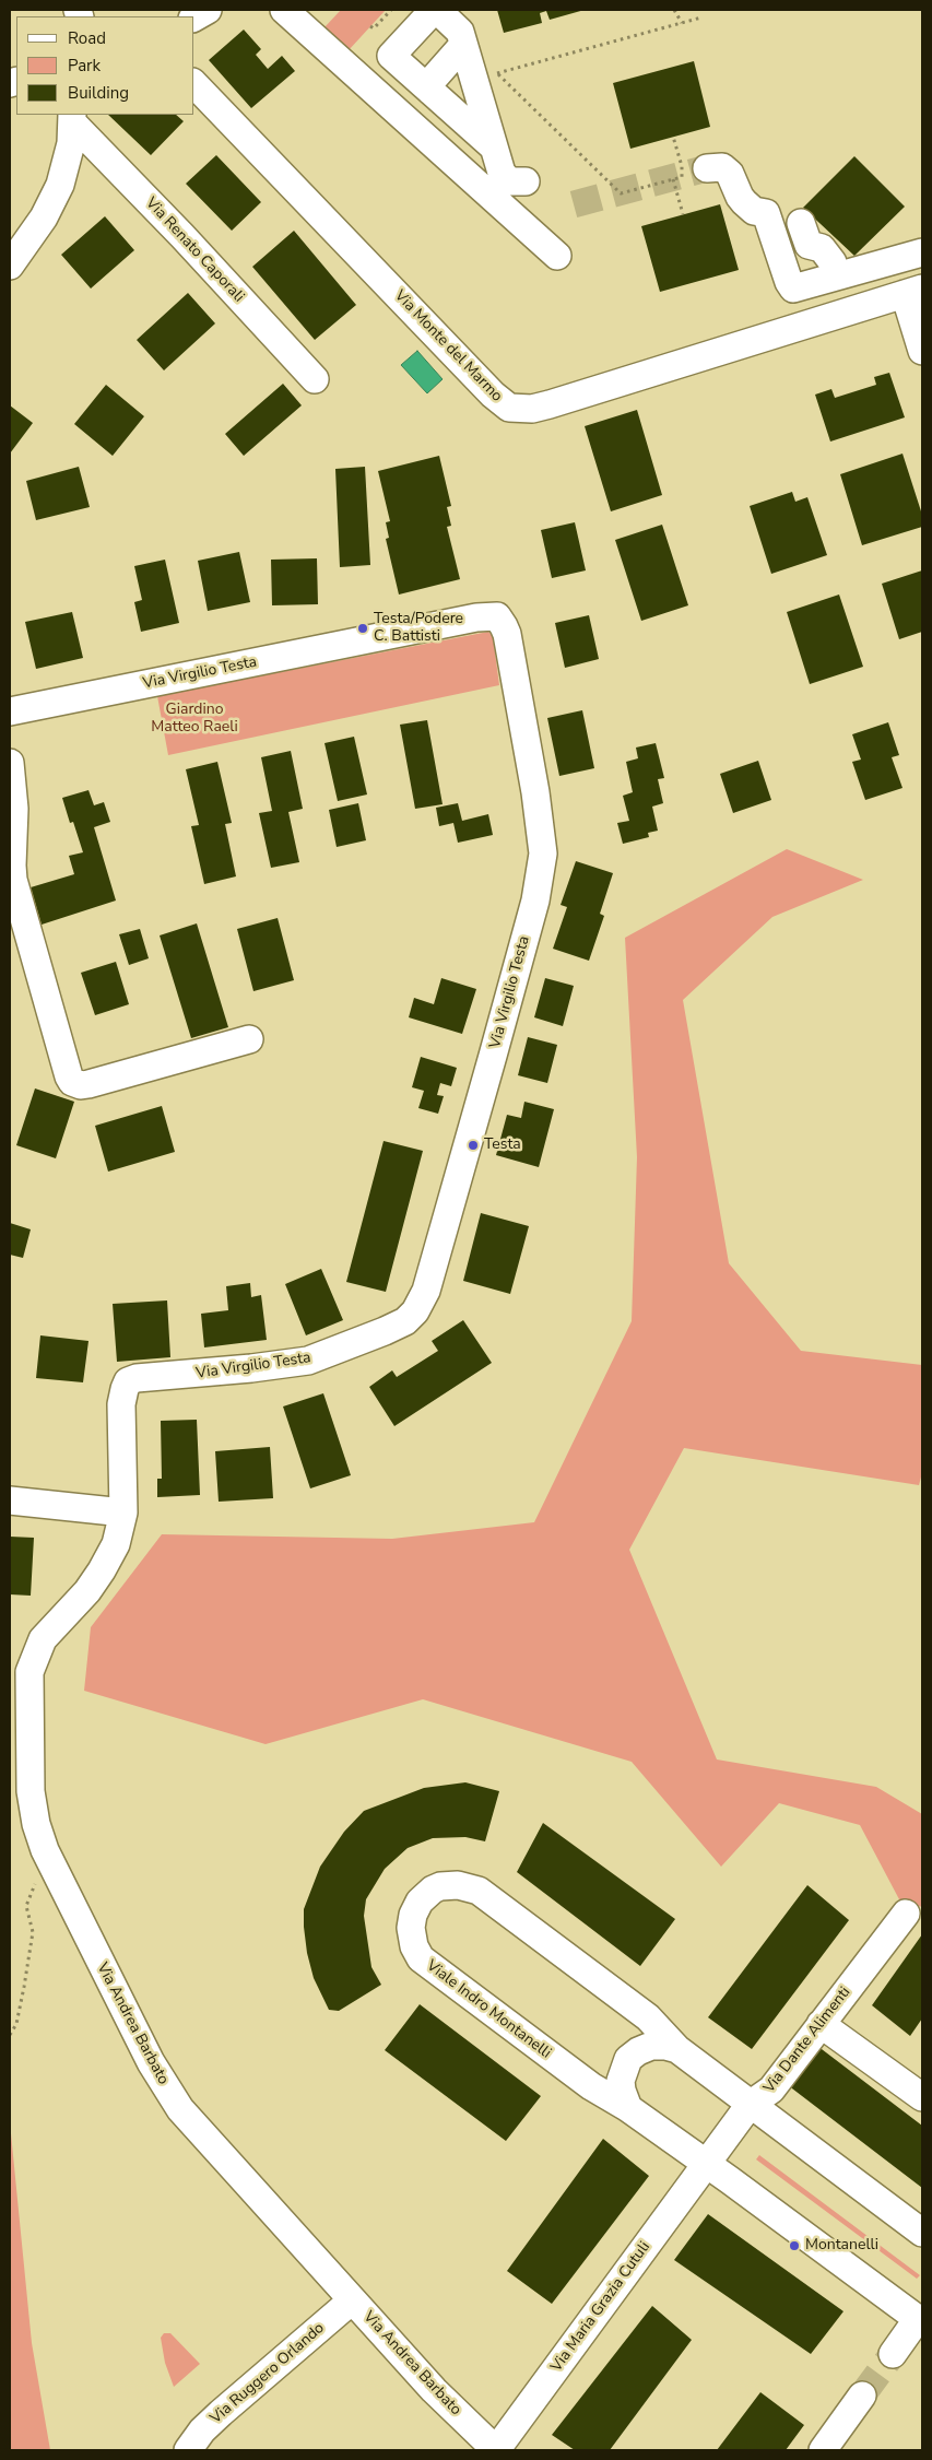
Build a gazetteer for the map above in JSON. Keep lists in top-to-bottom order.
{
  "streets": {
    "street": [
      "Via Renato Caporali",
      "Via Monte del Marmo",
      "Via Virgilio Testa",
      "Viale Indro Montanelli",
      "Via Andrea Barbato",
      "Via Dante Alimenti",
      "Via Maria Grazia Cutuli",
      "Via Ruggero Orlando"
    ]
  },
  "crossings": [
    ["Via Virgilio Testa", "Via Andrea Barbato"],
    ["Viale Indro Montanelli", "Via Dante Alimenti"],
    ["Viale Indro Montanelli", "Via Maria Grazia Cutuli"],
    ["Via Andrea Barbato", "Via Maria Grazia Cutuli"],
    ["Via Andrea Barbato", "Via Ruggero Orlando"],
    ["Via Dante Alimenti", "Via Maria Grazia Cutuli"]
  ],
  "parks": ["Giardino Matteo Raeli"],
  "places": ["Testa/Podere C. Battisti", "Testa", "Montanelli"],
  "legend": ["Road", "Park", "Building"]
}
